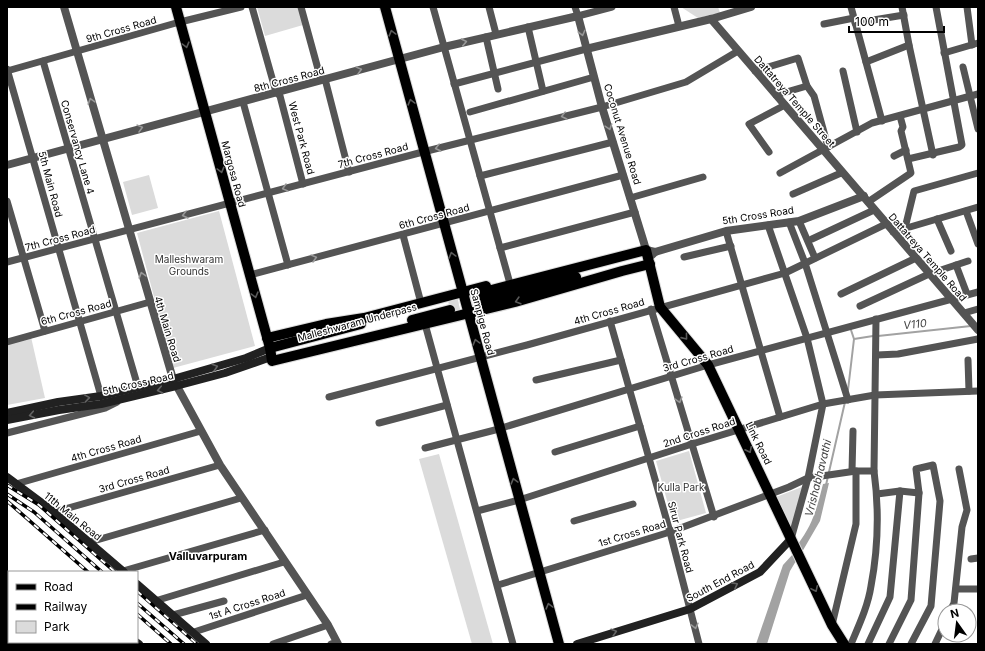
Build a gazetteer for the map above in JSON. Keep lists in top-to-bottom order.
{
  "streets": {
    "main road": [
      "Margosa Road",
      "5th Cross Road",
      "Malleshwaram Underpass",
      "Sampige Road",
      "Link Road",
      "11th Main Road",
      "South End Road"
    ],
    "street": [
      "9th Cross Road",
      "8th Cross Road",
      "Dattatreya Temple Street",
      "Coconut Avenue Road",
      "West Park Road",
      "Conservancy Lane 4",
      "7th Cross Road",
      "5th Main Road",
      "6th Cross Road",
      "Dattatreya Temple Road",
      "4th Cross Road",
      "4th Main Road",
      "3rd Cross Road",
      "2nd Cross Road",
      "1st Cross Road",
      "Sirur Park Road",
      "1st A Cross Road"
    ]
  },
  "crossings": [
    ["9th Cross Road", "Conservancy Lane 4"],
    ["9th Cross Road", "Margosa Road"],
    ["9th Cross Road", "5th Main Road"],
    ["9th Cross Road", "4th Main Road"],
    ["8th Cross Road", "Coconut Avenue Road"],
    ["8th Cross Road", "West Park Road"],
    ["8th Cross Road", "Conservancy Lane 4"],
    ["8th Cross Road", "Margosa Road"],
    ["8th Cross Road", "5th Main Road"],
    ["8th Cross Road", "Sampige Road"],
    ["8th Cross Road", "4th Main Road"],
    ["Dattatreya Temple Street", "7th Cross Road"],
    ["Dattatreya Temple Street", "5th Cross Road"],
    ["Dattatreya Temple Street", "Dattatreya Temple Road"],
    ["Coconut Avenue Road", "7th Cross Road"],
    ["Coconut Avenue Road", "5th Cross Road"],
    ["Coconut Avenue Road", "6th Cross Road"],
    ["Coconut Avenue Road", "Link Road"],
    ["West Park Road", "7th Cross Road"],
    ["Conservancy Lane 4", "7th Cross Road"],
    ["Conservancy Lane 4", "6th Cross Road"],
    ["7th Cross Road", "Margosa Road"],
    ["7th Cross Road", "5th Main Road"],
    ["7th Cross Road", "Sampige Road"],
    ["7th Cross Road", "4th Main Road"],
    ["Margosa Road", "5th Cross Road"],
    ["Margosa Road", "6th Cross Road"],
    ["Margosa Road", "Malleshwaram Underpass"],
    ["5th Main Road", "5th Cross Road"],
    ["5th Main Road", "6th Cross Road"],
    ["5th Cross Road", "Dattatreya Temple Road"],
    ["5th Cross Road", "Malleshwaram Underpass"],
    ["5th Cross Road", "4th Main Road"],
    ["5th Cross Road", "Link Road"],
    ["6th Cross Road", "Sampige Road"],
    ["6th Cross Road", "4th Main Road"],
    ["Dattatreya Temple Road", "4th Cross Road"],
    ["Dattatreya Temple Road", "3rd Cross Road"],
    ["4th Cross Road", "Sampige Road"],
    ["4th Cross Road", "4th Main Road"],
    ["4th Cross Road", "Link Road"],
    ["4th Cross Road", "11th Main Road"],
    ["4th Cross Road", "Sirur Park Road"],
    ["Sampige Road", "3rd Cross Road"],
    ["Sampige Road", "2nd Cross Road"],
    ["Sampige Road", "1st Cross Road"],
    ["4th Main Road", "3rd Cross Road"],
    ["4th Main Road", "1st A Cross Road"],
    ["3rd Cross Road", "Link Road"],
    ["3rd Cross Road", "11th Main Road"],
    ["3rd Cross Road", "Sirur Park Road"],
    ["2nd Cross Road", "Link Road"],
    ["2nd Cross Road", "Sirur Park Road"],
    ["Link Road", "1st Cross Road"],
    ["Link Road", "South End Road"],
    ["1st Cross Road", "Sirur Park Road"],
    ["Sirur Park Road", "South End Road"]
  ],
  "one_way": [
    "Margosa Road",
    "Sampige Road",
    "Link Road",
    "South End Road"
  ],
  "districts": ["Valluvarpuram"],
  "water": ["V110", "Vrishabhavathi"],
  "parks": ["Malleshwaram Grounds", "Kulla Park"],
  "legend": ["Road", "Railway", "Park"],
  "scale_bar": "100 m",
  "north": "top"
}
